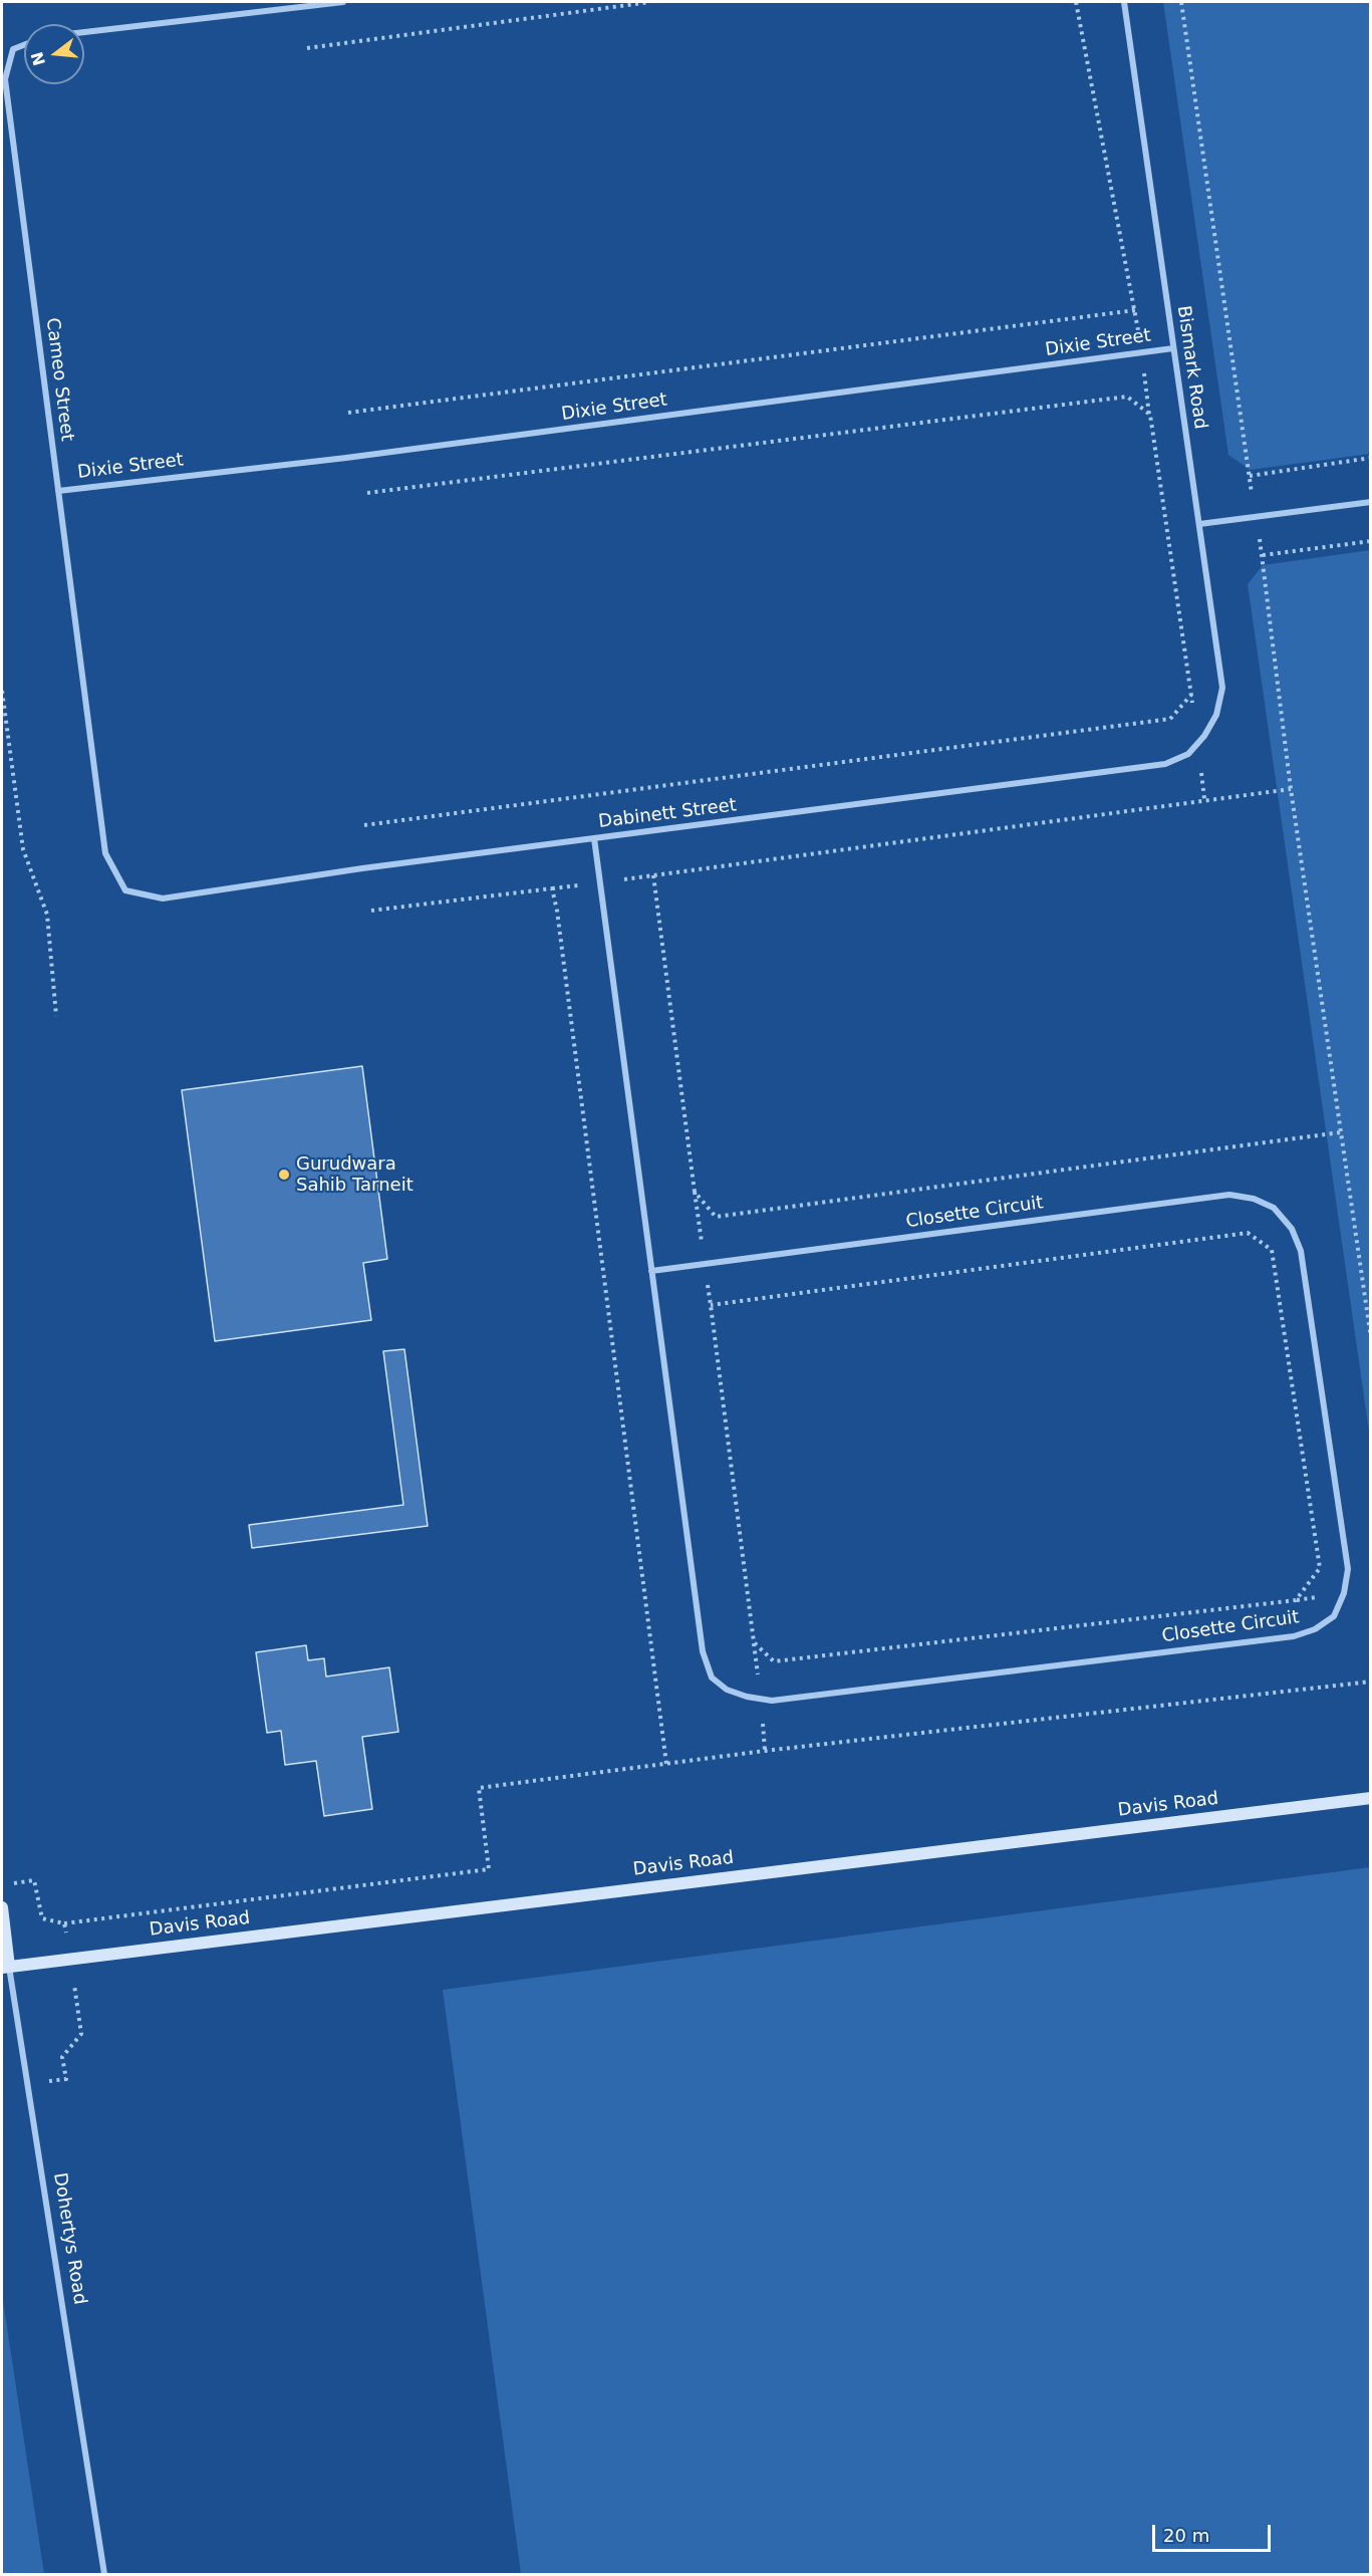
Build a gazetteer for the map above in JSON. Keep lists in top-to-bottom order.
{
  "streets": {
    "street": [
      "Dixie Street",
      "Bismark Road",
      "Cameo Street",
      "Dabinett Street",
      "Closette Circuit",
      "Davis Road",
      "Dohertys Road"
    ]
  },
  "crossings": [
    ["Dixie Street", "Bismark Road"],
    ["Dixie Street", "Cameo Street"],
    ["Bismark Road", "Dabinett Street"],
    ["Cameo Street", "Dabinett Street"],
    ["Dabinett Street", "Closette Circuit"],
    ["Davis Road", "Dohertys Road"]
  ],
  "places": ["Gurudwara Sahib Tarneit"],
  "scale_bar": "20 m",
  "north": "left"
}
